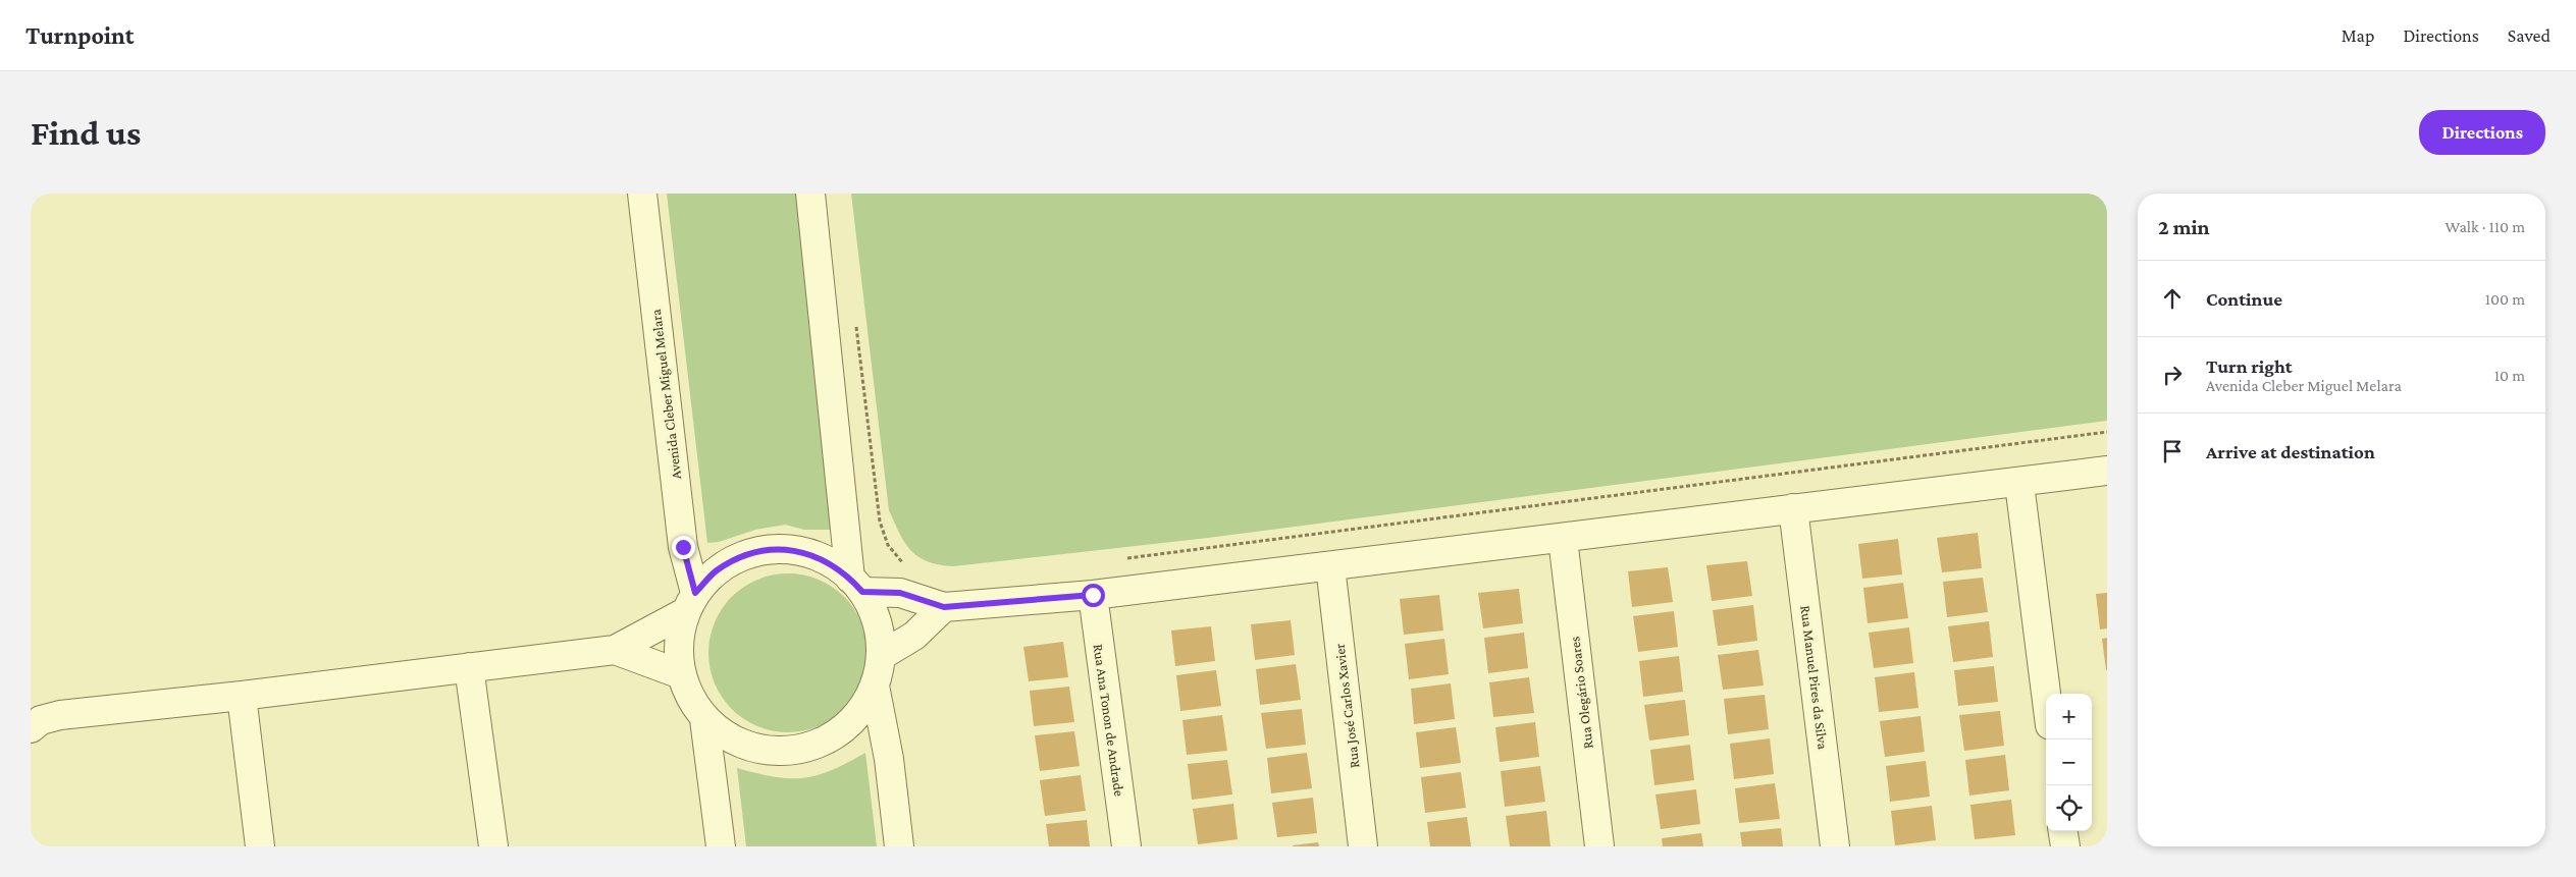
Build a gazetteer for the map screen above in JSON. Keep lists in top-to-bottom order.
{
  "streets": {
    "street": [
      "Avenida Cleber Miguel Melara",
      "Rua Manuel Pires da Silva",
      "Rua Olegário Soares",
      "Rua José Carlos Xavier",
      "Rua Ana Tonon de Andrade"
    ]
  },
  "page": {
    "header": "Turnpoint",
    "nav": ["Map", "Directions", "Saved"],
    "buttons": "Directions",
    "title": "Find us",
    "heading": ["2 min", "Walk · 110 m"],
    "list": [
      ["Continue", "100 m"],
      ["Turn right", "Avenida Cleber Miguel Melara", "10 m"],
      "Arrive at destination"
    ],
    "map_buttons": ["+", "−"]
  }
}
